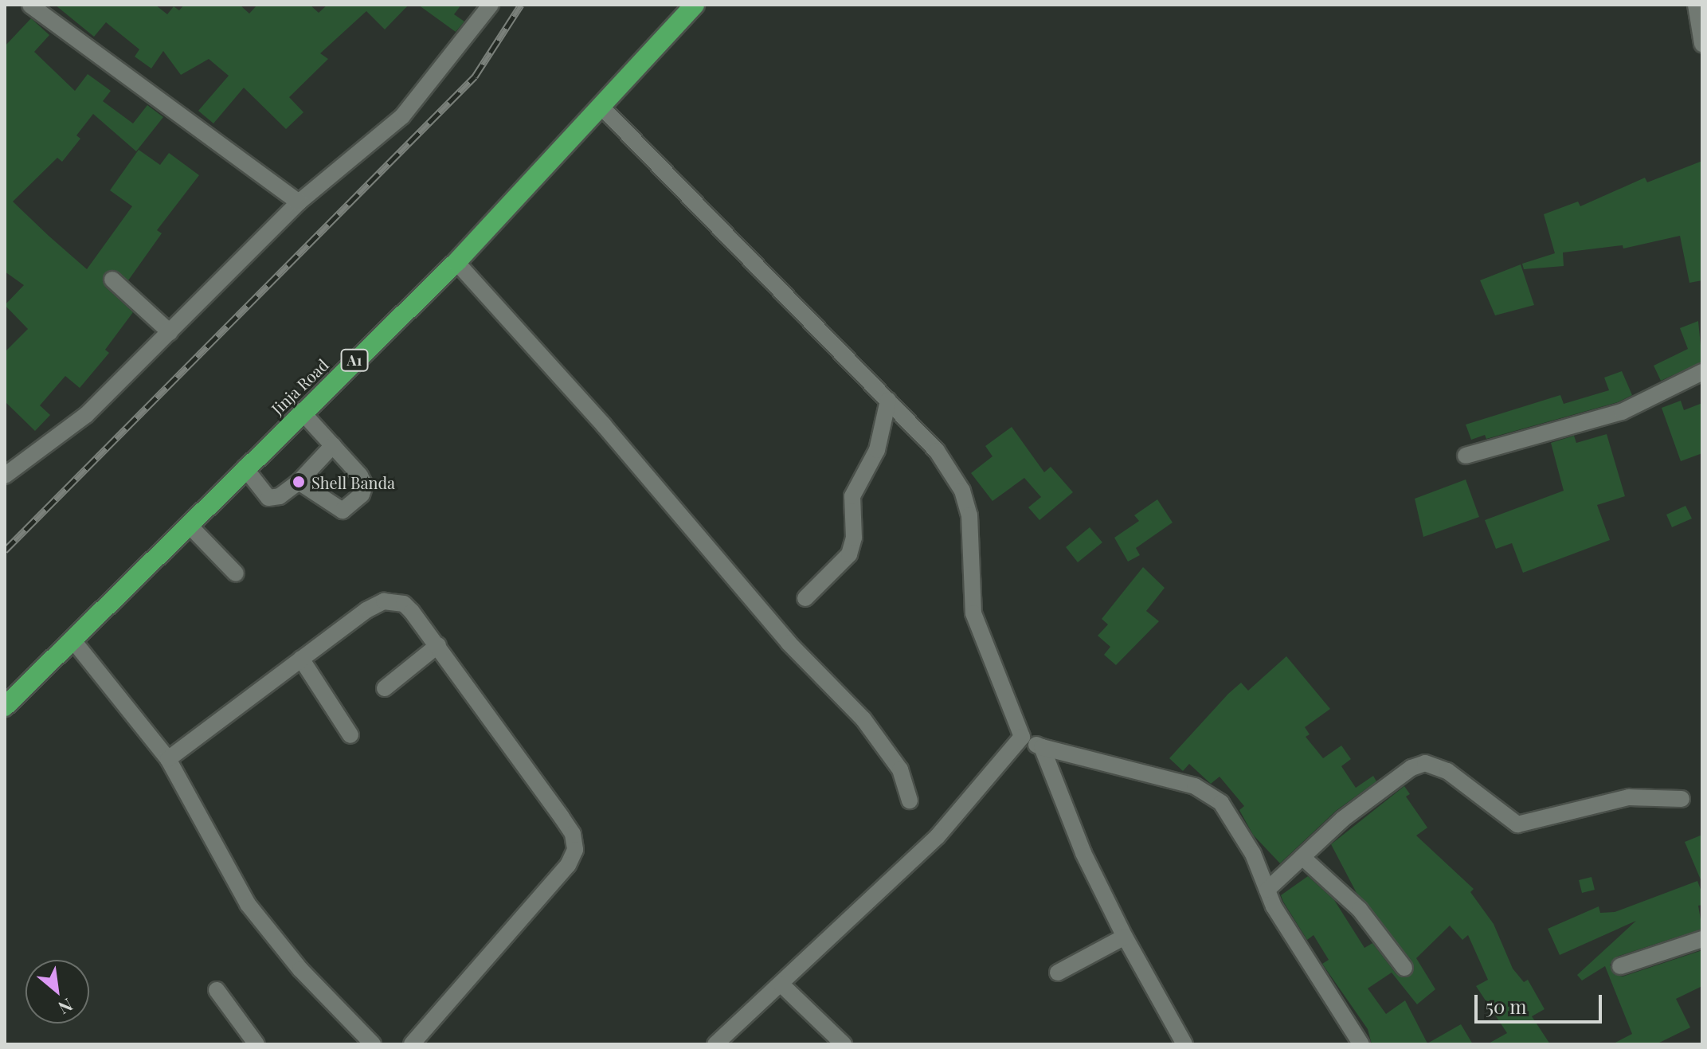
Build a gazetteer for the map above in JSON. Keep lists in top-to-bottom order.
{
  "streets": {
    "highway": ["A1", "Jinja Road"]
  },
  "places": ["Shell Banda"],
  "scale_bar": "50 m",
  "north": "bottom right"
}
